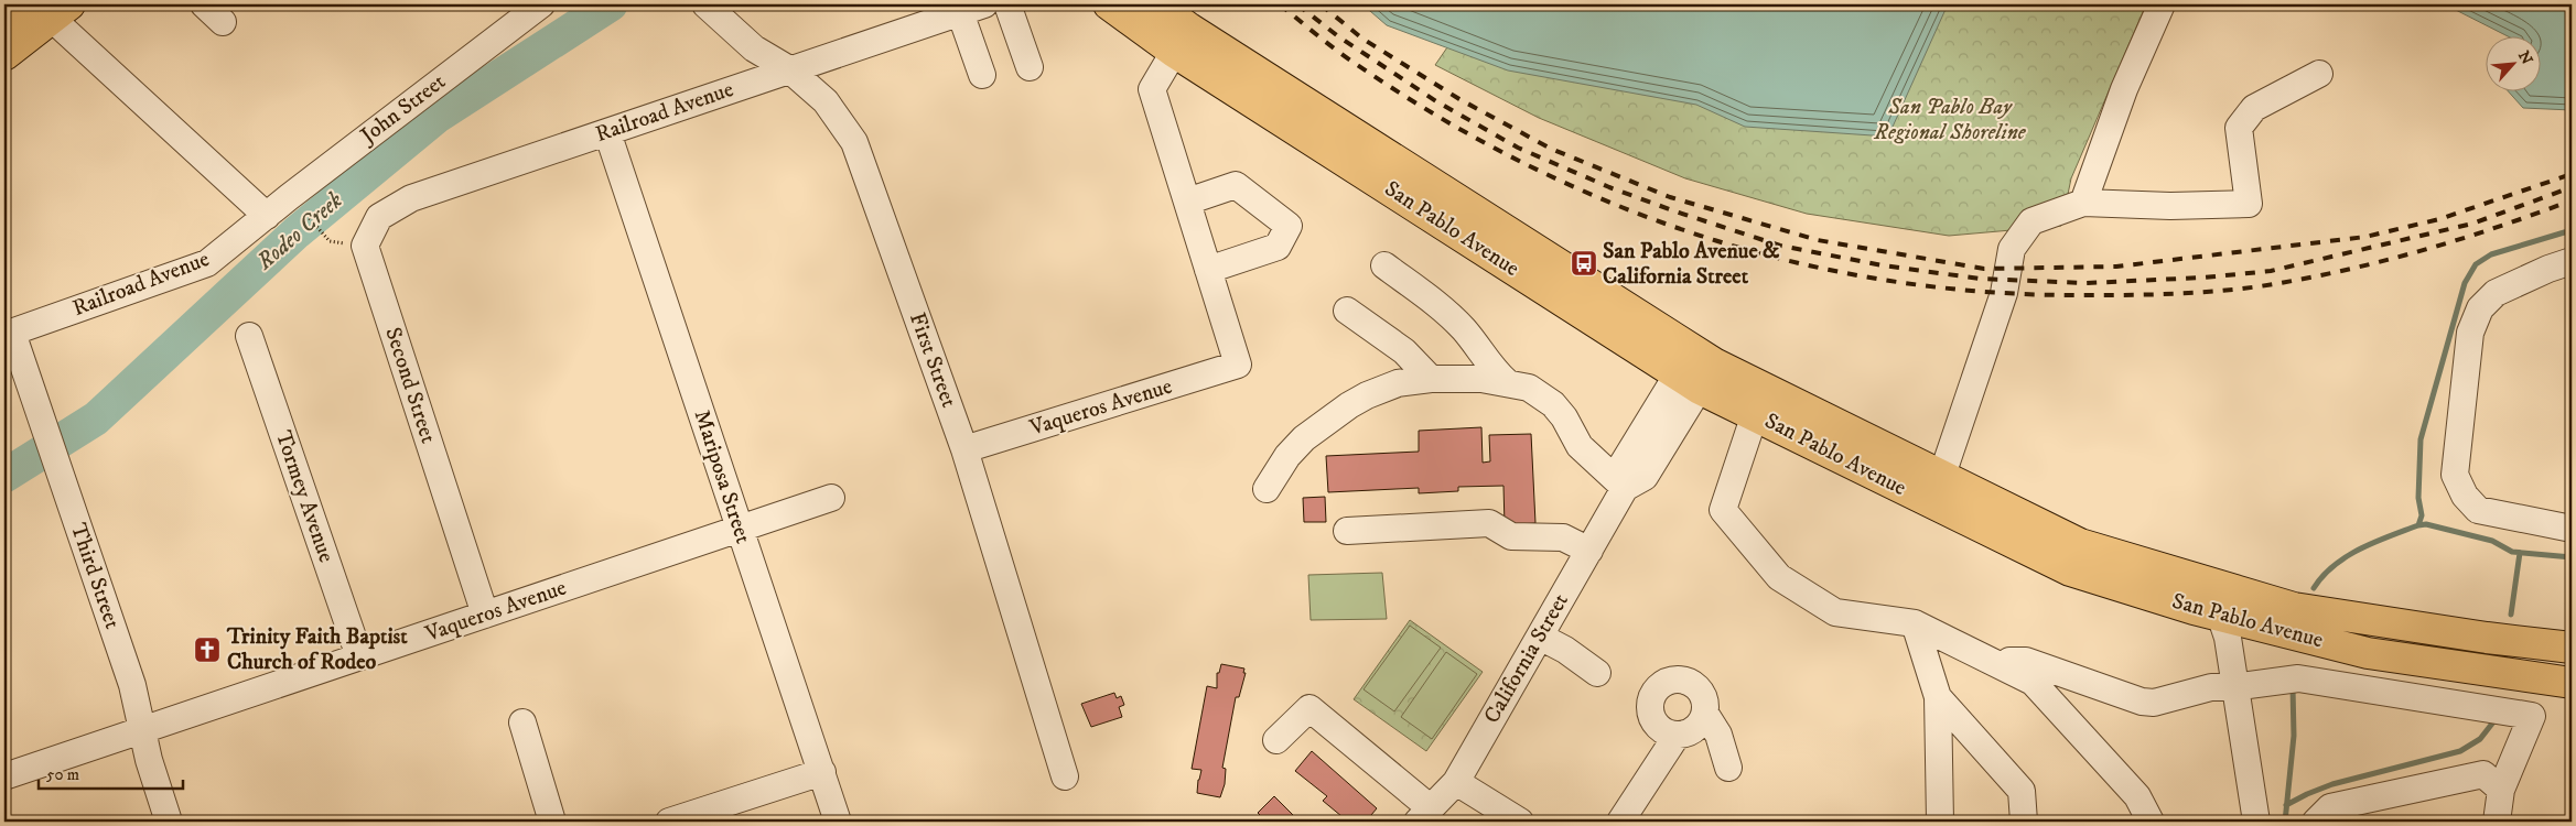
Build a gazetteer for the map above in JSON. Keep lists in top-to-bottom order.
{
  "streets": {
    "main road": ["San Pablo Avenue"],
    "street": [
      "John Street",
      "Railroad Avenue",
      "First Street",
      "Second Street",
      "Vaqueros Avenue",
      "Mariposa Street",
      "Tormey Avenue",
      "Third Street",
      "California Street"
    ]
  },
  "crossings": [
    ["John Street", "Railroad Avenue"],
    ["Railroad Avenue", "First Street"],
    ["Railroad Avenue", "Second Street"],
    ["Railroad Avenue", "Mariposa Street"],
    ["Railroad Avenue", "Third Street"],
    ["First Street", "Vaqueros Avenue"],
    ["Second Street", "Vaqueros Avenue"],
    ["Vaqueros Avenue", "Mariposa Street"],
    ["Vaqueros Avenue", "Tormey Avenue"],
    ["Vaqueros Avenue", "Third Street"]
  ],
  "water": ["Rodeo Creek"],
  "parks": ["San Pablo Bay Regional Shoreline"],
  "places": {
    "bus stop": ["San Pablo Avenue & California Street"],
    "church": ["Trinity Faith Baptist Church of Rodeo"]
  },
  "scale_bar": "50 m",
  "north": "top right"
}
